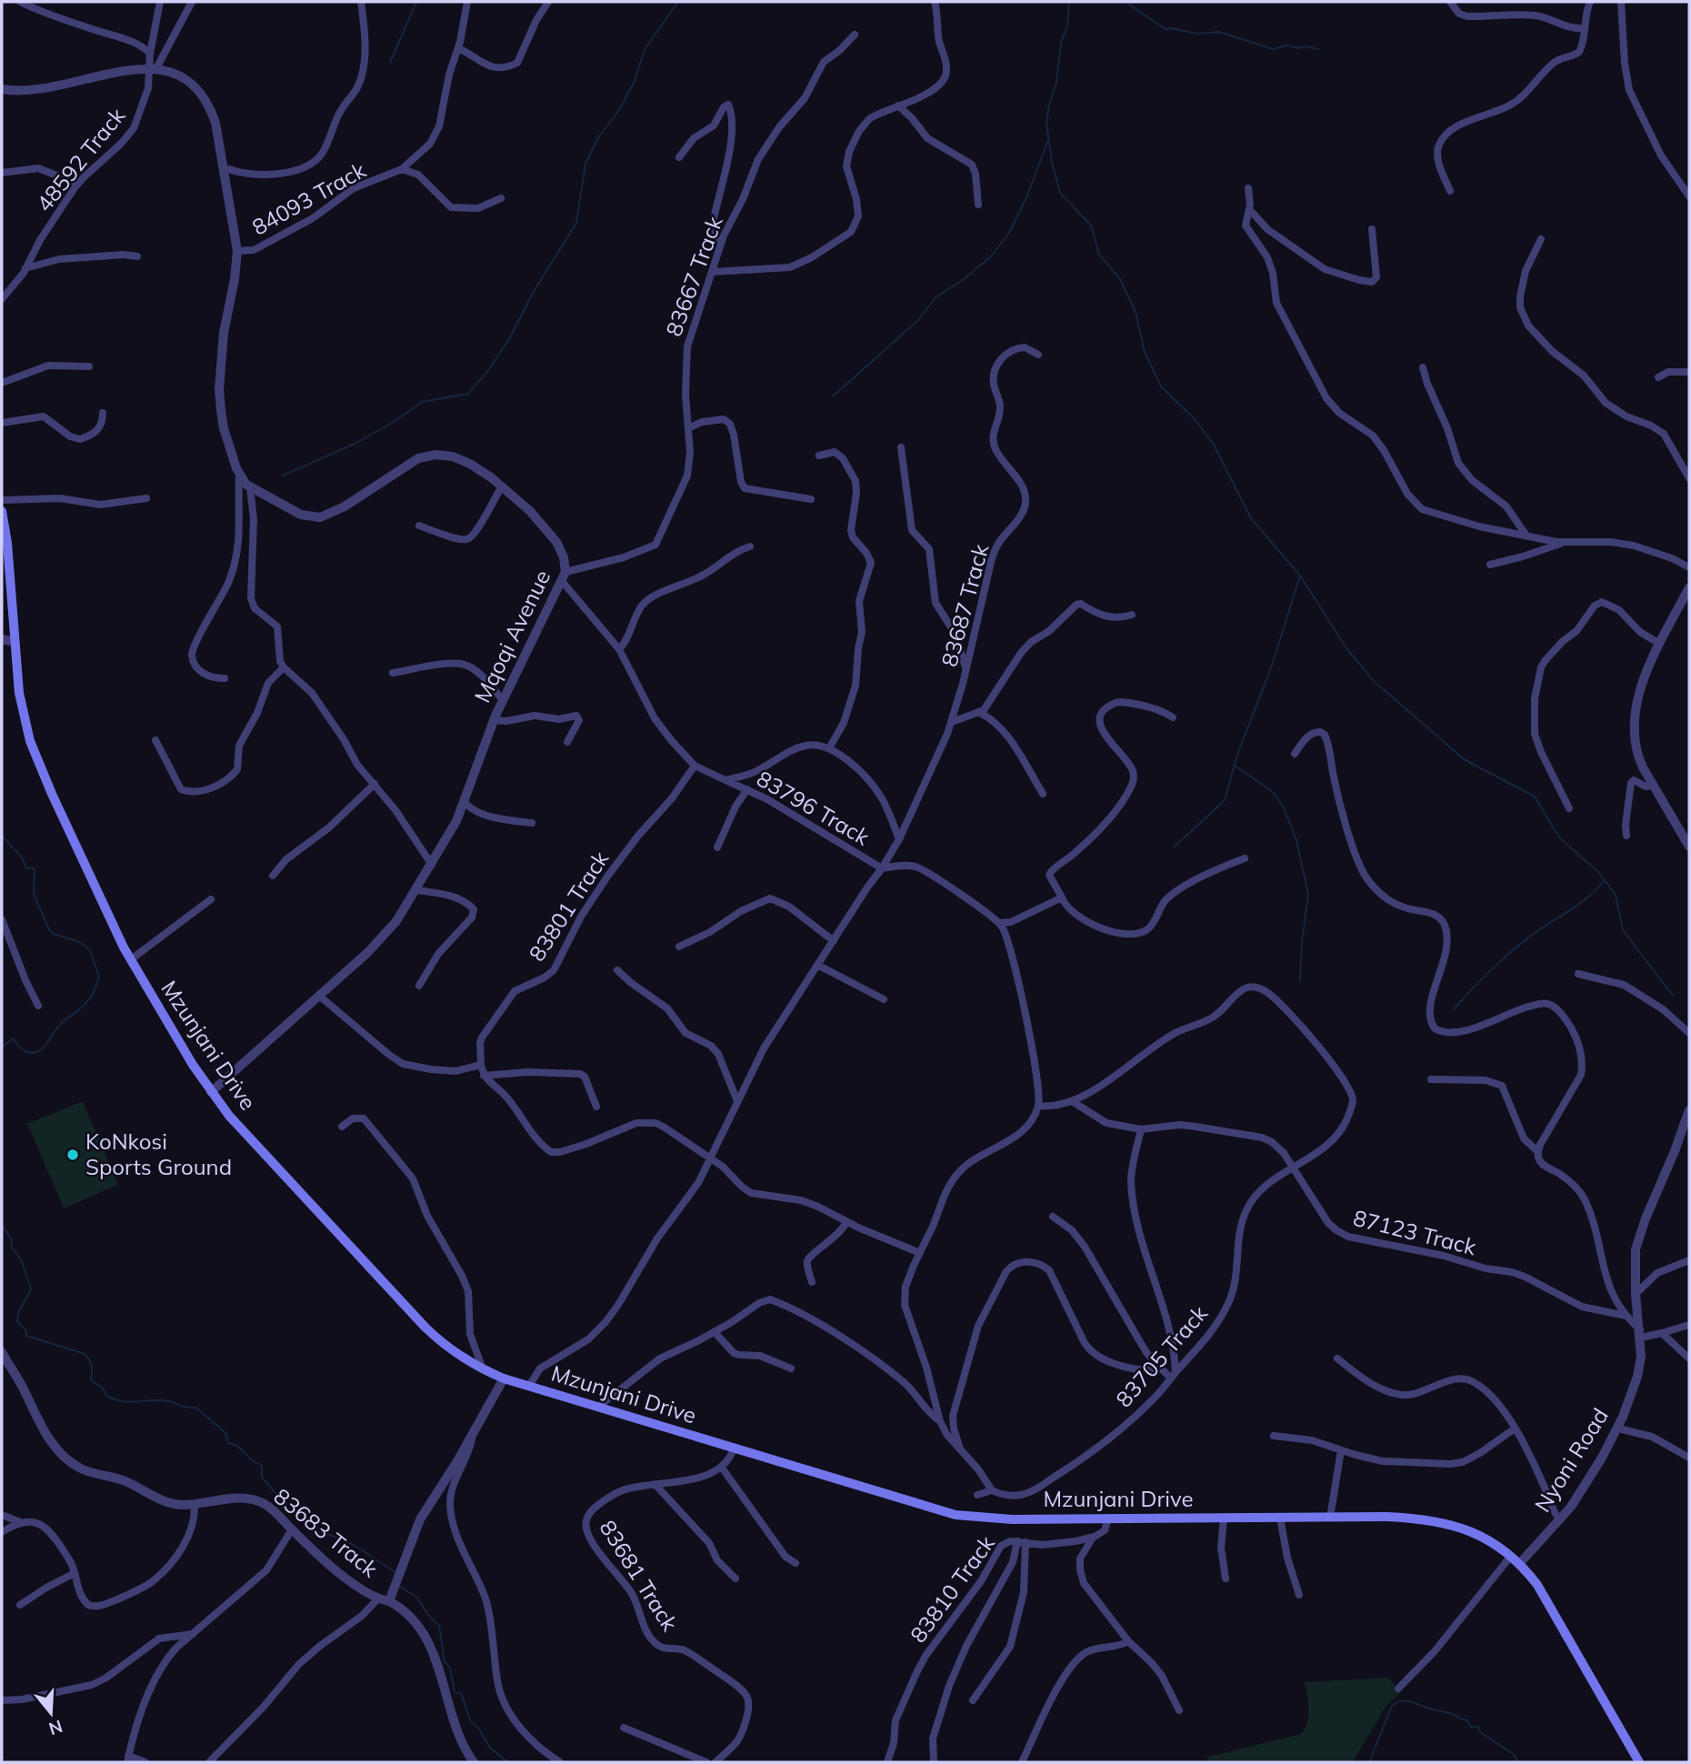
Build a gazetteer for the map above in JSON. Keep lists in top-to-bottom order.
{
  "streets": {
    "main road": ["Mzunjani Drive"],
    "street": [
      "48592 Track",
      "84093 Track",
      "83667 Track",
      "83687 Track",
      "Mqoqi Avenue",
      "83796 Track",
      "83801 Track",
      "87123 Track",
      "83705 Track",
      "Nyoni Road",
      "83683 Track",
      "83681 Track",
      "83810 Track"
    ]
  },
  "crossings": [
    ["48592 Track", "Mqoqi Avenue"],
    ["84093 Track", "Mqoqi Avenue"],
    ["83667 Track", "Mqoqi Avenue"],
    ["83687 Track", "83796 Track"],
    ["83687 Track", "Mzunjani Drive"],
    ["Mqoqi Avenue", "Mzunjani Drive"],
    ["83796 Track", "83801 Track"],
    ["Mzunjani Drive", "Nyoni Road"],
    ["87123 Track", "83705 Track"]
  ],
  "places": ["KoNkosi Sports Ground"],
  "north": "bottom"
}
